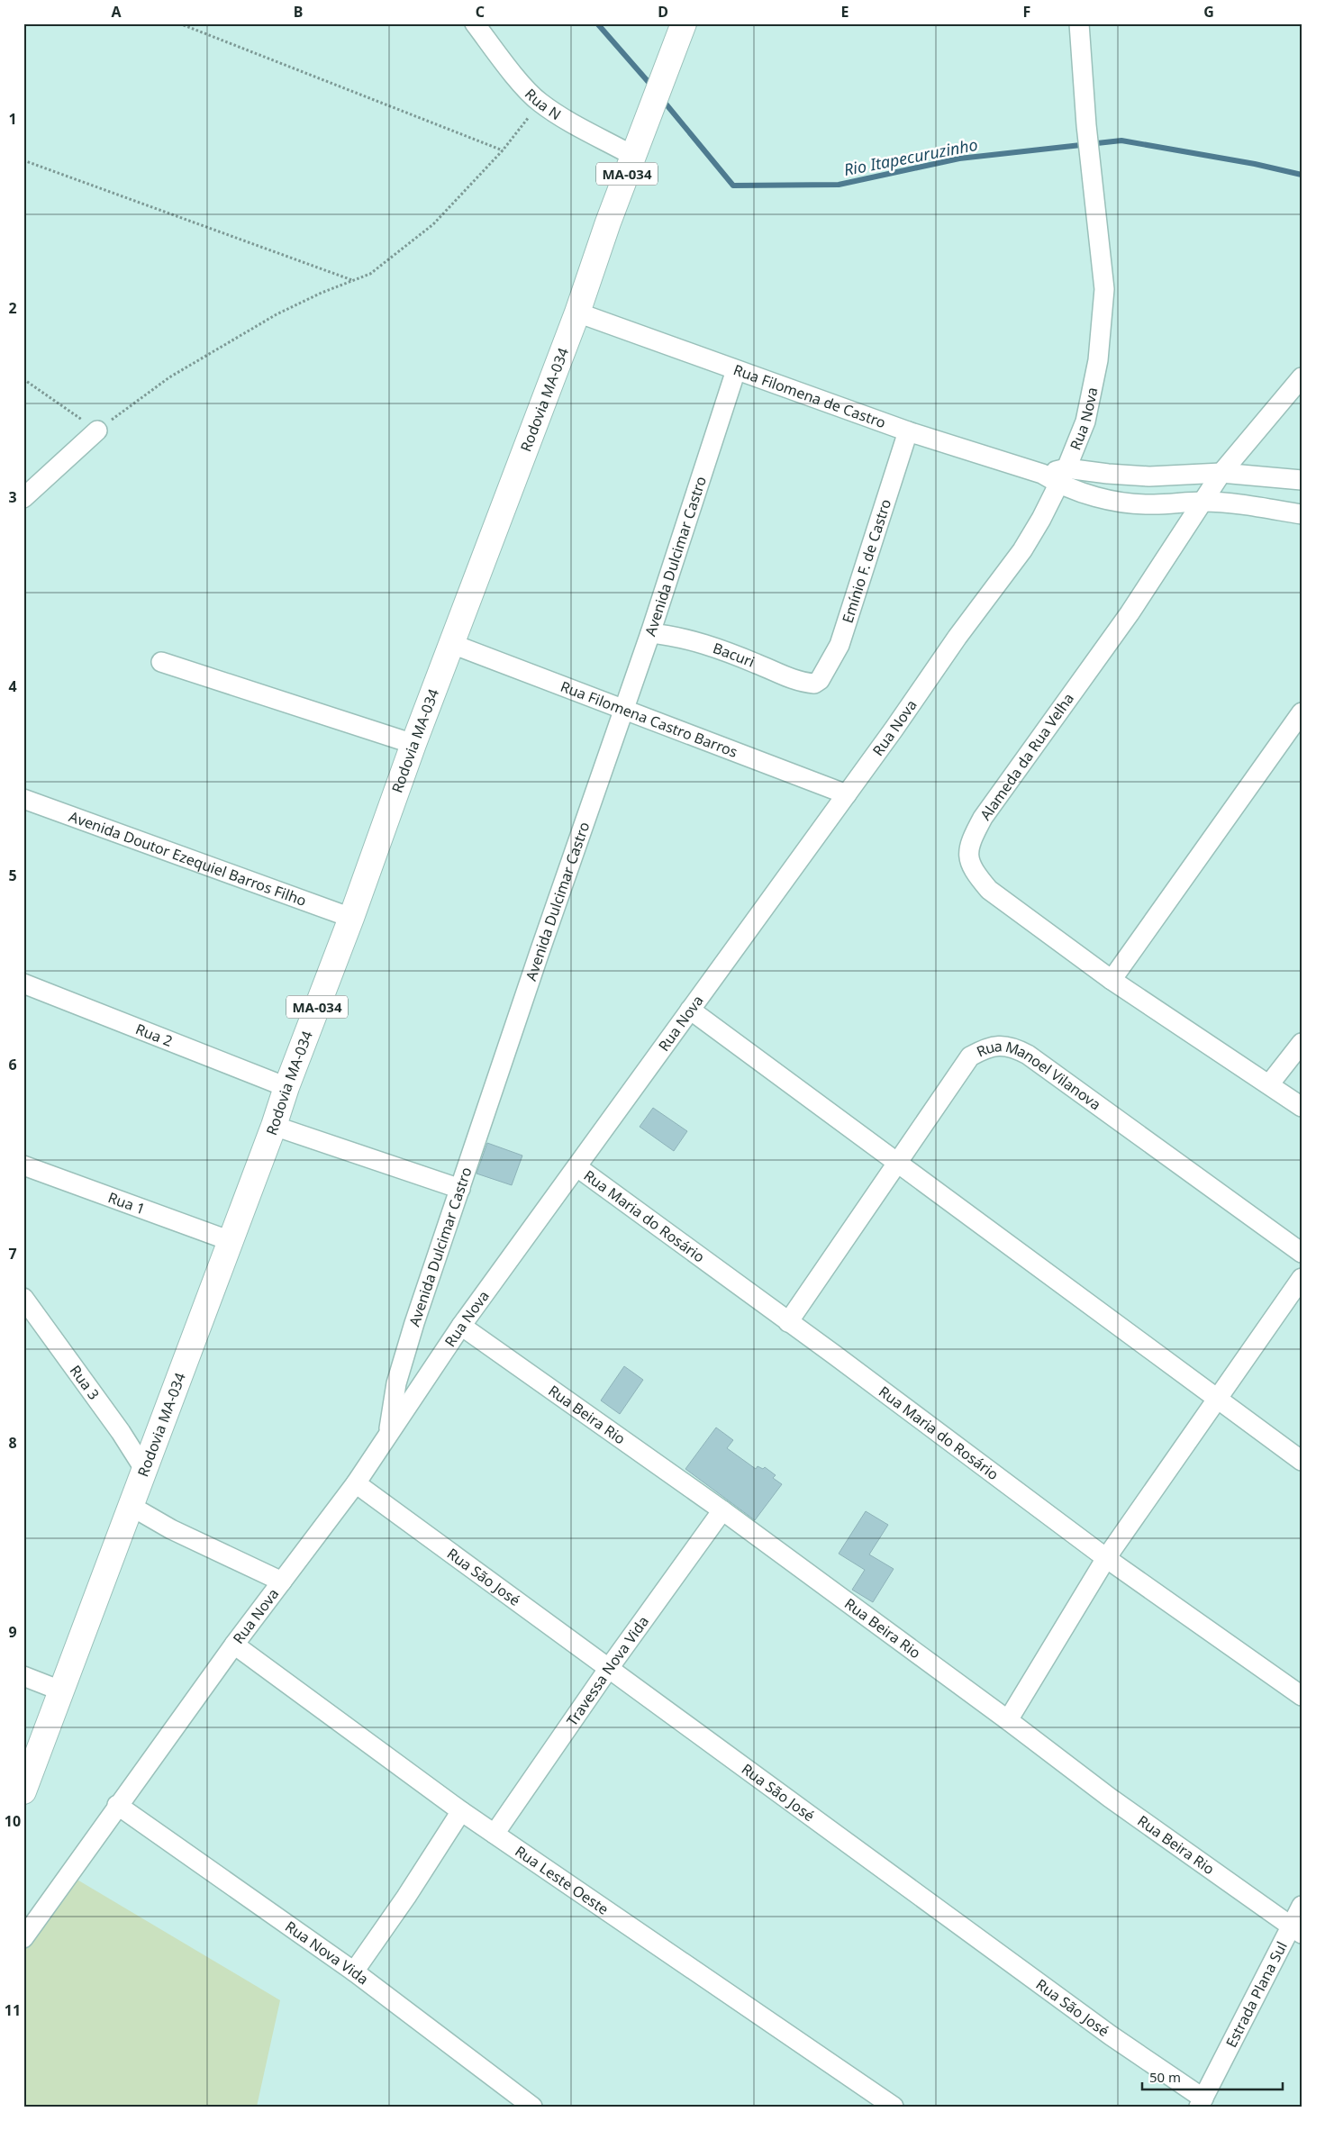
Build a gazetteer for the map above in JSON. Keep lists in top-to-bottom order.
{
  "streets": {
    "main road": ["MA-034", "Rodovia MA-034"],
    "street": [
      "Rua N",
      "Rua Filomena de Castro",
      "Rua Nova",
      "Avenida Dulcimar Castro",
      "Emínio F. de Castro",
      "Bacuri",
      "Rua Filomena Castro Barros",
      "Alameda da Rua Velha",
      "Avenida Doutor Ezequiel Barros Filho",
      "Rua 2",
      "Rua Manoel Vilanova",
      "Rua 1",
      "Rua Maria do Rosário",
      "Rua 3",
      "Rua Beira Rio",
      "Rua São José",
      "Travessa Nova Vida",
      "Rua Leste Oeste",
      "Rua Nova Vida",
      "Estrada Plana Sul"
    ]
  },
  "crossings": [
    ["Rua N", "MA-034"],
    ["Rua N", "Rodovia MA-034"],
    ["MA-034", "Rodovia MA-034"],
    ["Rua Filomena de Castro", "Rodovia MA-034"],
    ["Rua Filomena de Castro", "Rua Nova"],
    ["Rua Filomena de Castro", "Avenida Dulcimar Castro"],
    ["Rua Filomena de Castro", "Emínio F. de Castro"],
    ["Rodovia MA-034", "Rua Filomena Castro Barros"],
    ["Rodovia MA-034", "Avenida Doutor Ezequiel Barros Filho"],
    ["Rodovia MA-034", "Rua 2"],
    ["Rodovia MA-034", "Rua 1"],
    ["Rodovia MA-034", "Rua 3"],
    ["Rua Nova", "Avenida Dulcimar Castro"],
    ["Rua Nova", "Rua Filomena Castro Barros"],
    ["Rua Nova", "Rua Maria do Rosário"],
    ["Rua Nova", "Rua Beira Rio"],
    ["Rua Nova", "Rua São José"],
    ["Rua Nova", "Rua Leste Oeste"],
    ["Rua Nova", "Rua Nova Vida"],
    ["Avenida Dulcimar Castro", "Bacuri"],
    ["Avenida Dulcimar Castro", "Rua Filomena Castro Barros"],
    ["Emínio F. de Castro", "Bacuri"],
    ["Rua Manoel Vilanova", "Rua Maria do Rosário"],
    ["Rua Beira Rio", "Travessa Nova Vida"],
    ["Rua Beira Rio", "Estrada Plana Sul"],
    ["Rua São José", "Travessa Nova Vida"],
    ["Rua São José", "Estrada Plana Sul"],
    ["Travessa Nova Vida", "Rua Leste Oeste"]
  ],
  "water": ["Rio Itapecuruzinho"],
  "scale_bar": "50 m",
  "grid": {
    "columns": [
      "A",
      "B",
      "C",
      "D",
      "E",
      "F",
      "G"
    ],
    "rows": [
      "1",
      "2",
      "3",
      "4",
      "5",
      "6",
      "7",
      "8",
      "9",
      "10",
      "11"
    ]
  }
}
